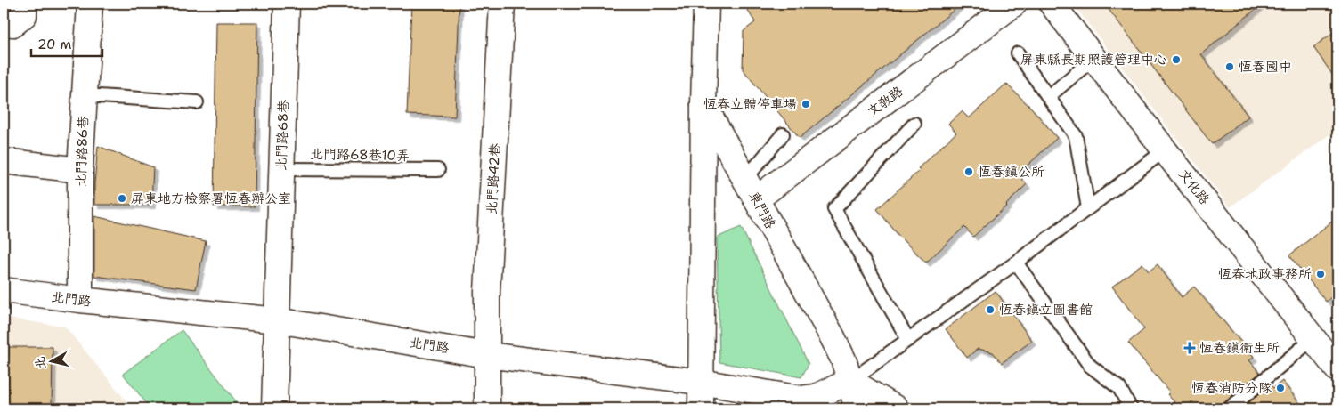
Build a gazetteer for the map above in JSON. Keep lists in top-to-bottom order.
{
  "streets": {
    "street": [
      "文教路",
      "北門路68巷",
      "北門路86巷",
      "北門路42巷",
      "文化路",
      "東門路",
      "北門路"
    ],
    "lane": ["北門路68巷10弄"]
  },
  "crossings": [
    ["文教路", "東門路"],
    ["北門路68巷", "北門路68巷10弄"],
    ["北門路68巷", "北門路"],
    ["北門路86巷", "北門路"],
    ["北門路42巷", "北門路"],
    ["東門路", "北門路"]
  ],
  "places": {
    "other": [
      "屏東縣長期照護管理中心",
      "恆春國中",
      "恆春立體停車場",
      "恆春鎮公所",
      "屏東地方檢察署恆春辦公室",
      "恆春地政事務所",
      "恆春鎮立圖書館",
      "恆春消防分隊"
    ],
    "health": ["恆春鎮衛生所"]
  },
  "scale_bar": "20 m",
  "north": "left"
}
